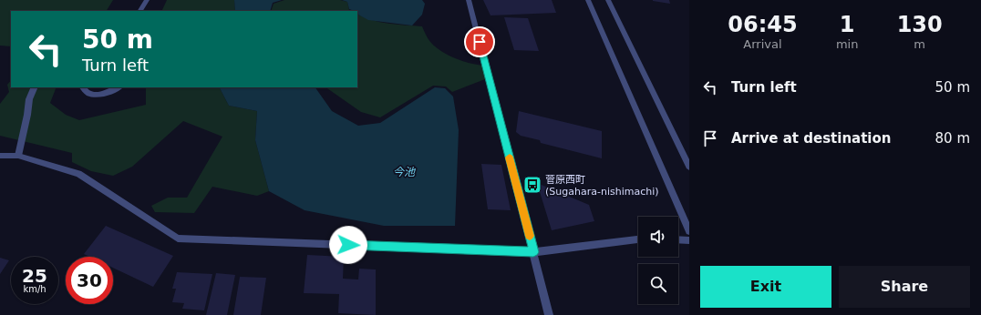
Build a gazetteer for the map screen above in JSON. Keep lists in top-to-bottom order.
{
  "water": ["今池"],
  "places": {
    "bus stop": ["菅原西町 (Sugahara-nishimachi)"]
  },
  "page": {
    "eta": [
      "06:45",
      "Arrival",
      "1",
      "min",
      "130",
      "m"
    ],
    "turn": ["50 m", "Turn left"],
    "list": [
      {
        "name": "Turn left",
        "value": "50 m"
      },
      {
        "name": "Arrive at destination",
        "value": "80 m"
      }
    ],
    "speed": "25 km/h",
    "limit": "30",
    "buttons": ["Exit", "Share"]
  }
}
